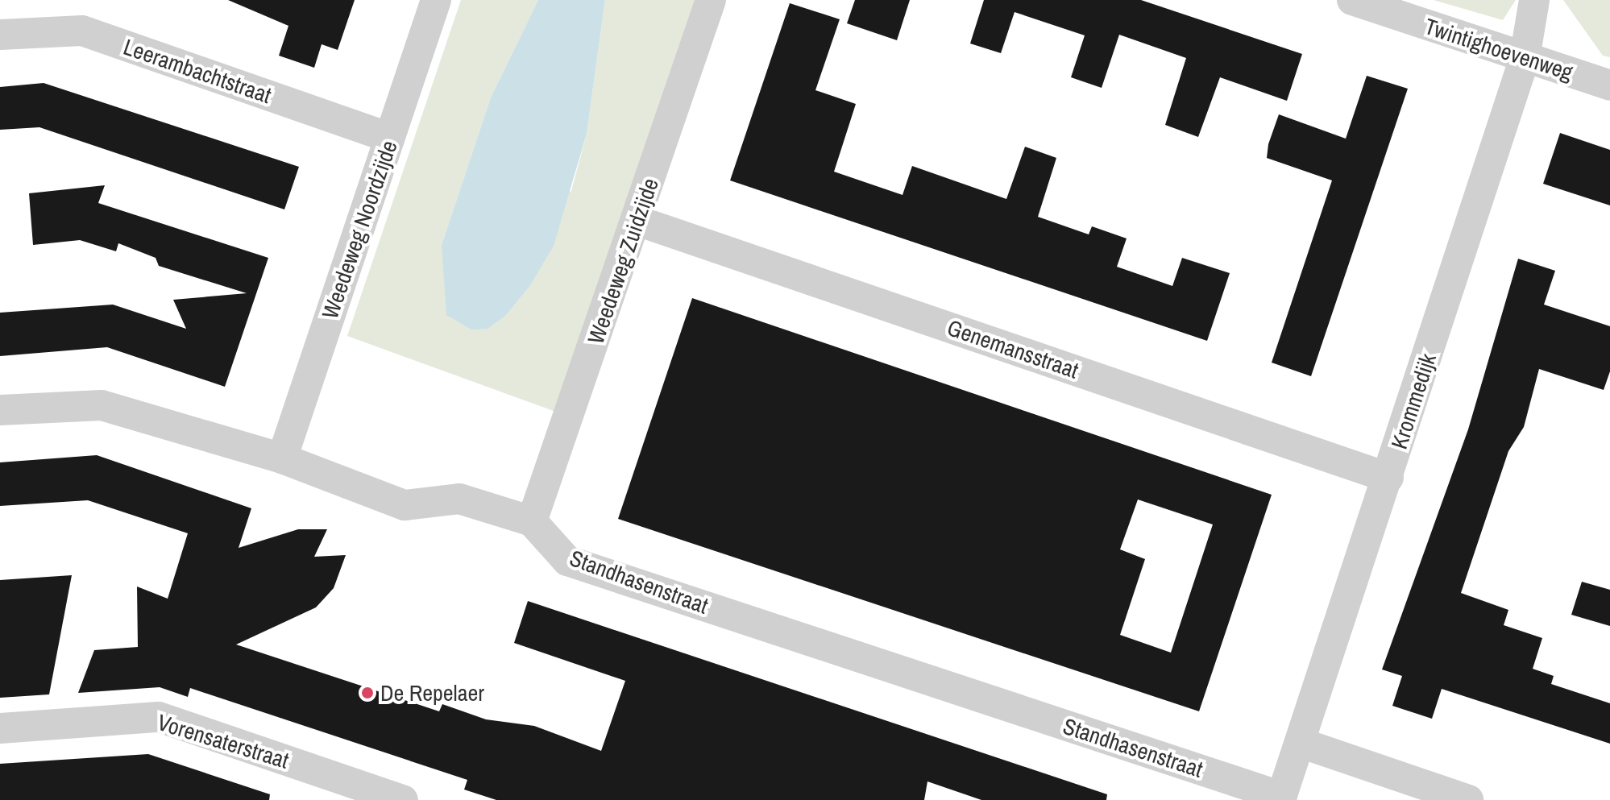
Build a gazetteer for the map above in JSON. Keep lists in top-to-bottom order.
{
  "streets": {
    "street": [
      "Twintighoevenweg",
      "Leerambachtstraat",
      "Weedeweg Noordzijde",
      "Weedeweg Zuidzijde",
      "Genemansstraat",
      "Krommedijk",
      "Standhasenstraat",
      "Vorensaterstraat"
    ]
  },
  "crossings": [
    ["Twintighoevenweg", "Krommedijk"],
    ["Leerambachtstraat", "Weedeweg Noordzijde"],
    ["Weedeweg Zuidzijde", "Genemansstraat"],
    ["Weedeweg Zuidzijde", "Standhasenstraat"],
    ["Genemansstraat", "Krommedijk"],
    ["Krommedijk", "Standhasenstraat"]
  ],
  "places": ["De Repelaer"]
}
